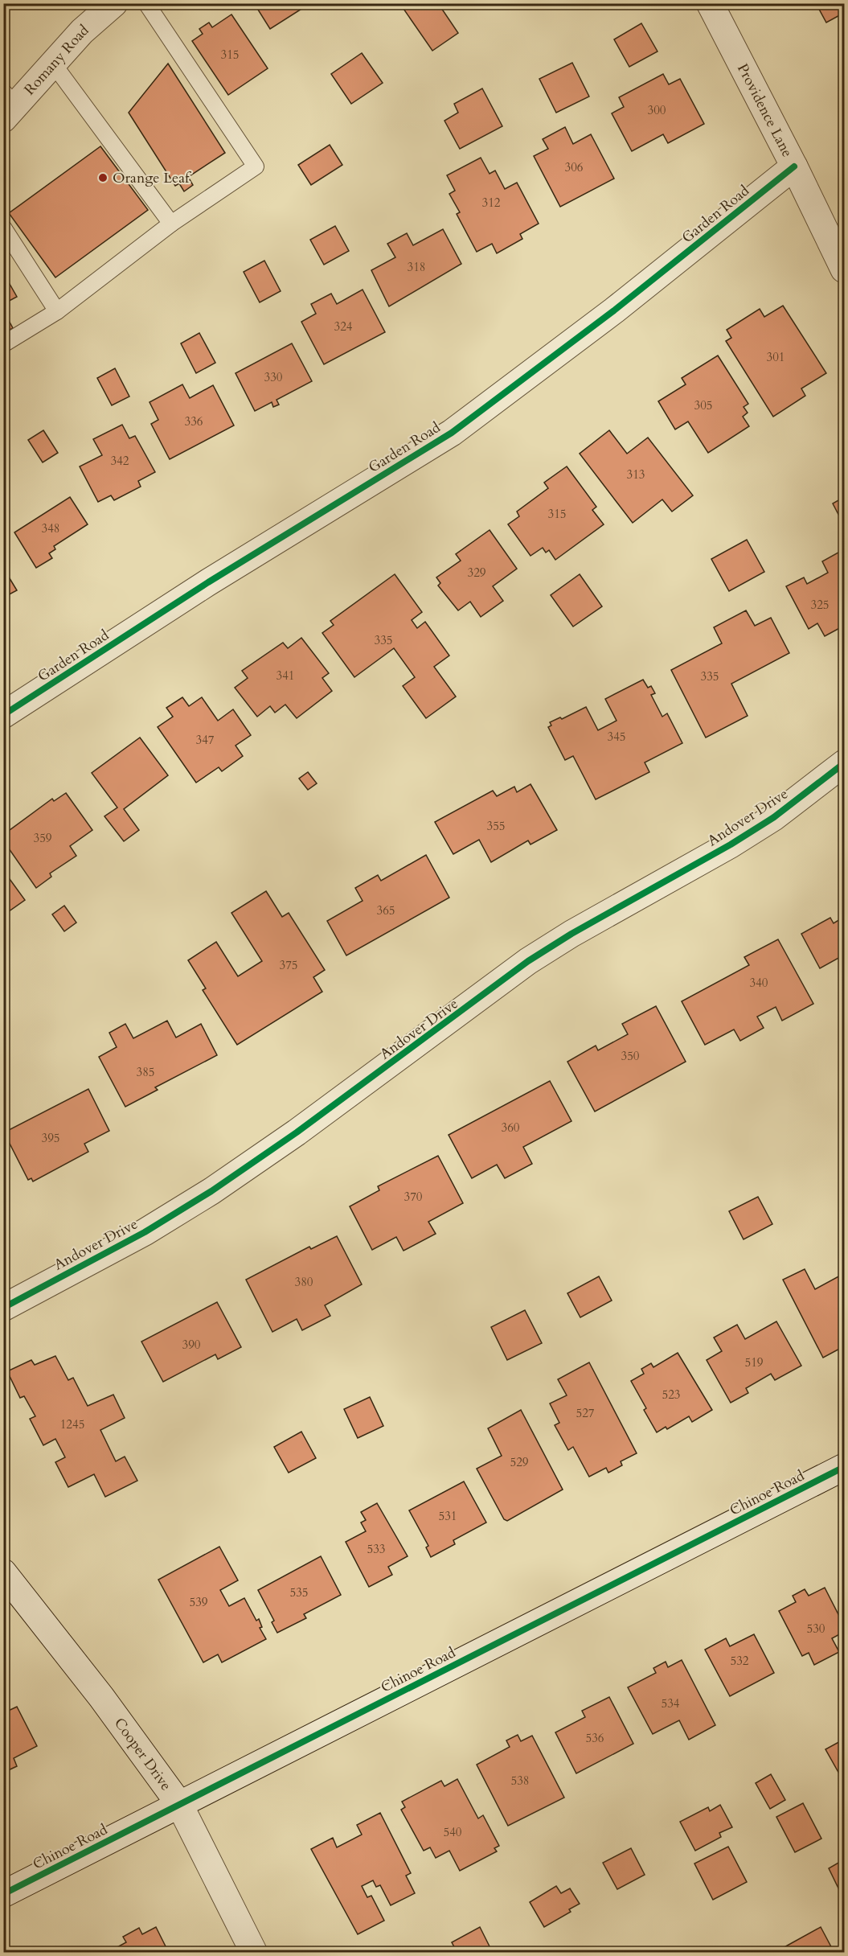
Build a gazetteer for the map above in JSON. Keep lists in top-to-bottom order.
{
  "streets": {
    "street": [
      "Romany Road",
      "Providence Lane",
      "Garden Road",
      "Andover Drive",
      "Chinoe Road",
      "Cooper Drive"
    ]
  },
  "crossings": [
    ["Providence Lane", "Garden Road"],
    ["Chinoe Road", "Cooper Drive"]
  ],
  "places": ["Orange Leaf"],
  "house_numbers": [
    "315",
    "300",
    "306",
    "312",
    "318",
    "324",
    "301",
    "330",
    "305",
    "336",
    "342",
    "313",
    "315",
    "348",
    "329",
    "325",
    "335",
    "341",
    "335",
    "345",
    "347",
    "355",
    "359",
    "365",
    "375",
    "340",
    "350",
    "385",
    "360",
    "395",
    "370",
    "380",
    "390",
    "519",
    "523",
    "527",
    "1245",
    "529",
    "531",
    "533",
    "535",
    "539",
    "530",
    "532",
    "534",
    "536",
    "538",
    "540"
  ]
}
